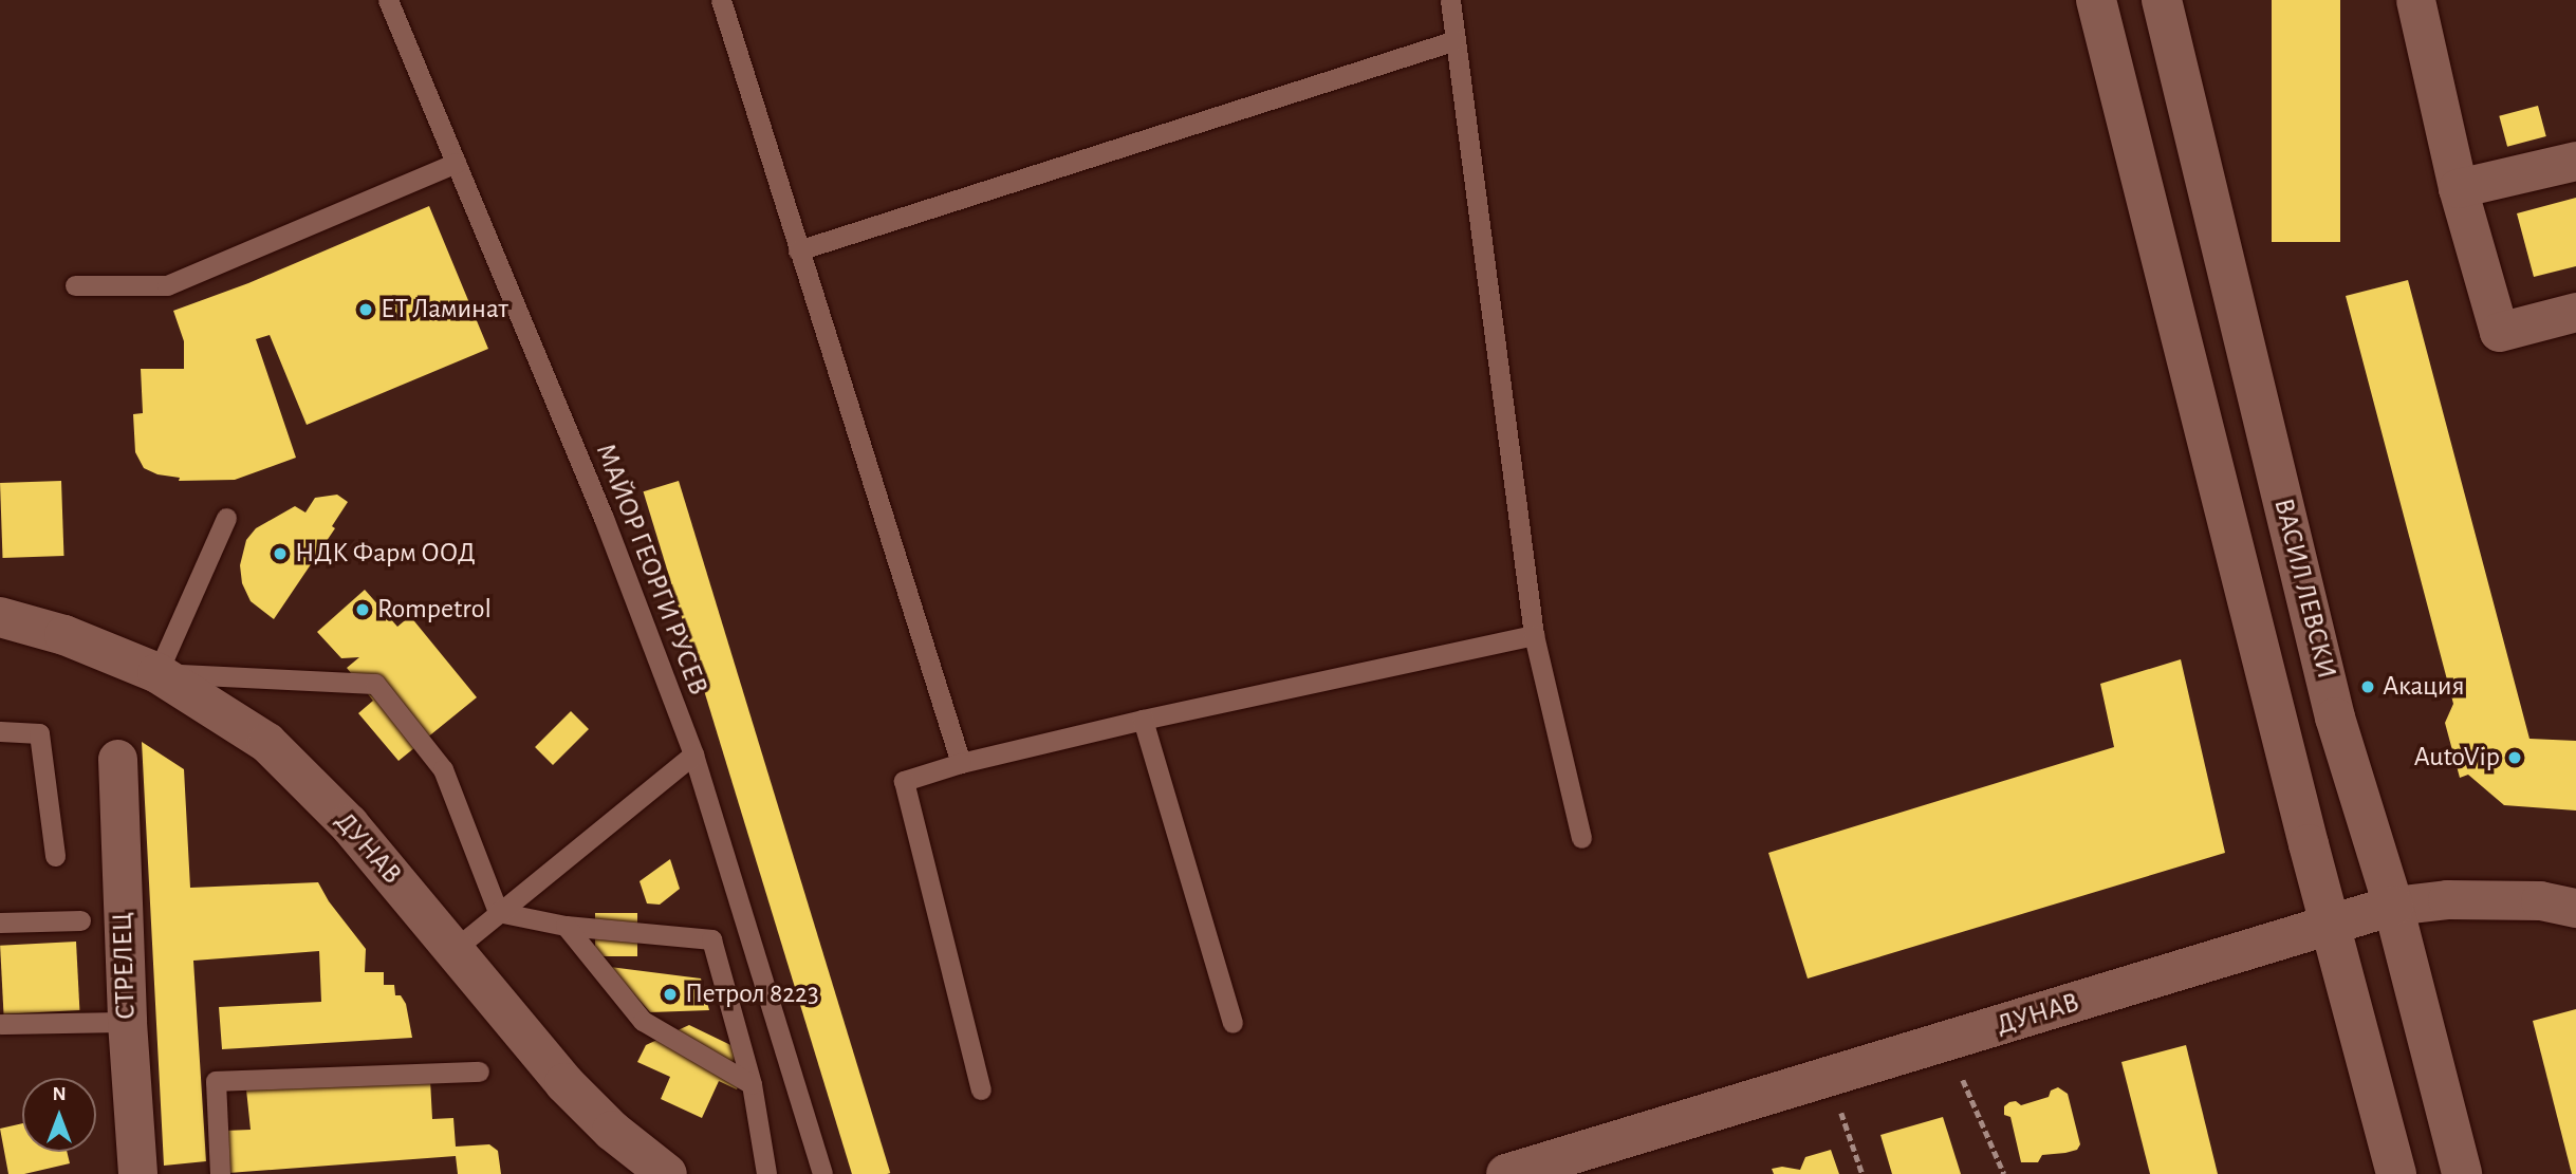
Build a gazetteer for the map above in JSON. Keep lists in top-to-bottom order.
{
  "streets": {
    "main road": ["ВАСИЛ ЛЕВСКИ", "ДУНАВ"],
    "street": ["СТРЕЛЕЦ"],
    "lane": ["МАЙОР ГЕОРГИ РУСЕВ"]
  },
  "crossings": [
    ["ВАСИЛ ЛЕВСКИ", "ДУНАВ"]
  ],
  "places": [
    "ЕТ Ламинат",
    "НДК Фарм ООД",
    "Rompetrol",
    "Акация",
    "AutoVip",
    "Петрол 8223"
  ],
  "north": "top"
}
